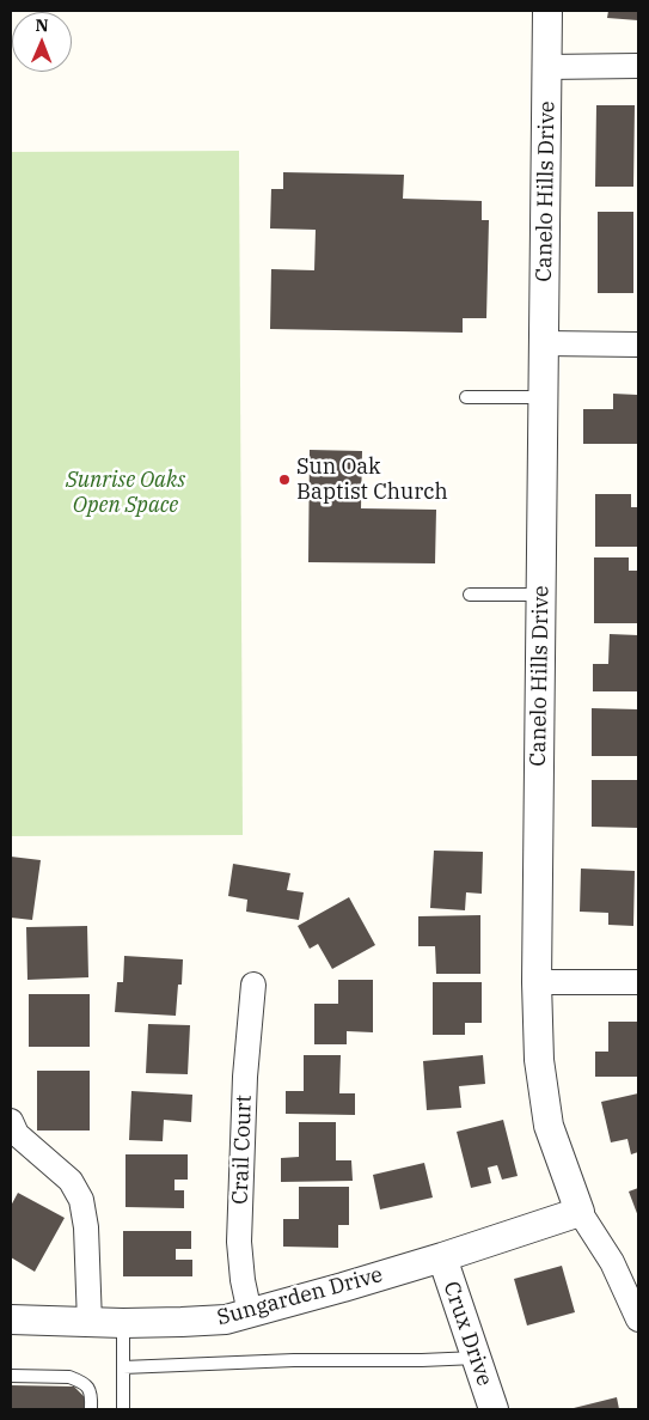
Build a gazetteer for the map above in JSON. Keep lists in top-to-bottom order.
{
  "streets": {
    "street": [
      "Canelo Hills Drive",
      "Crail Court",
      "Sungarden Drive",
      "Crux Drive"
    ]
  },
  "crossings": [
    ["Canelo Hills Drive", "Sungarden Drive"],
    ["Crail Court", "Sungarden Drive"],
    ["Sungarden Drive", "Crux Drive"]
  ],
  "parks": ["Sunrise Oaks Open Space"],
  "places": ["Sun Oak Baptist Church"],
  "north": "top"
}
